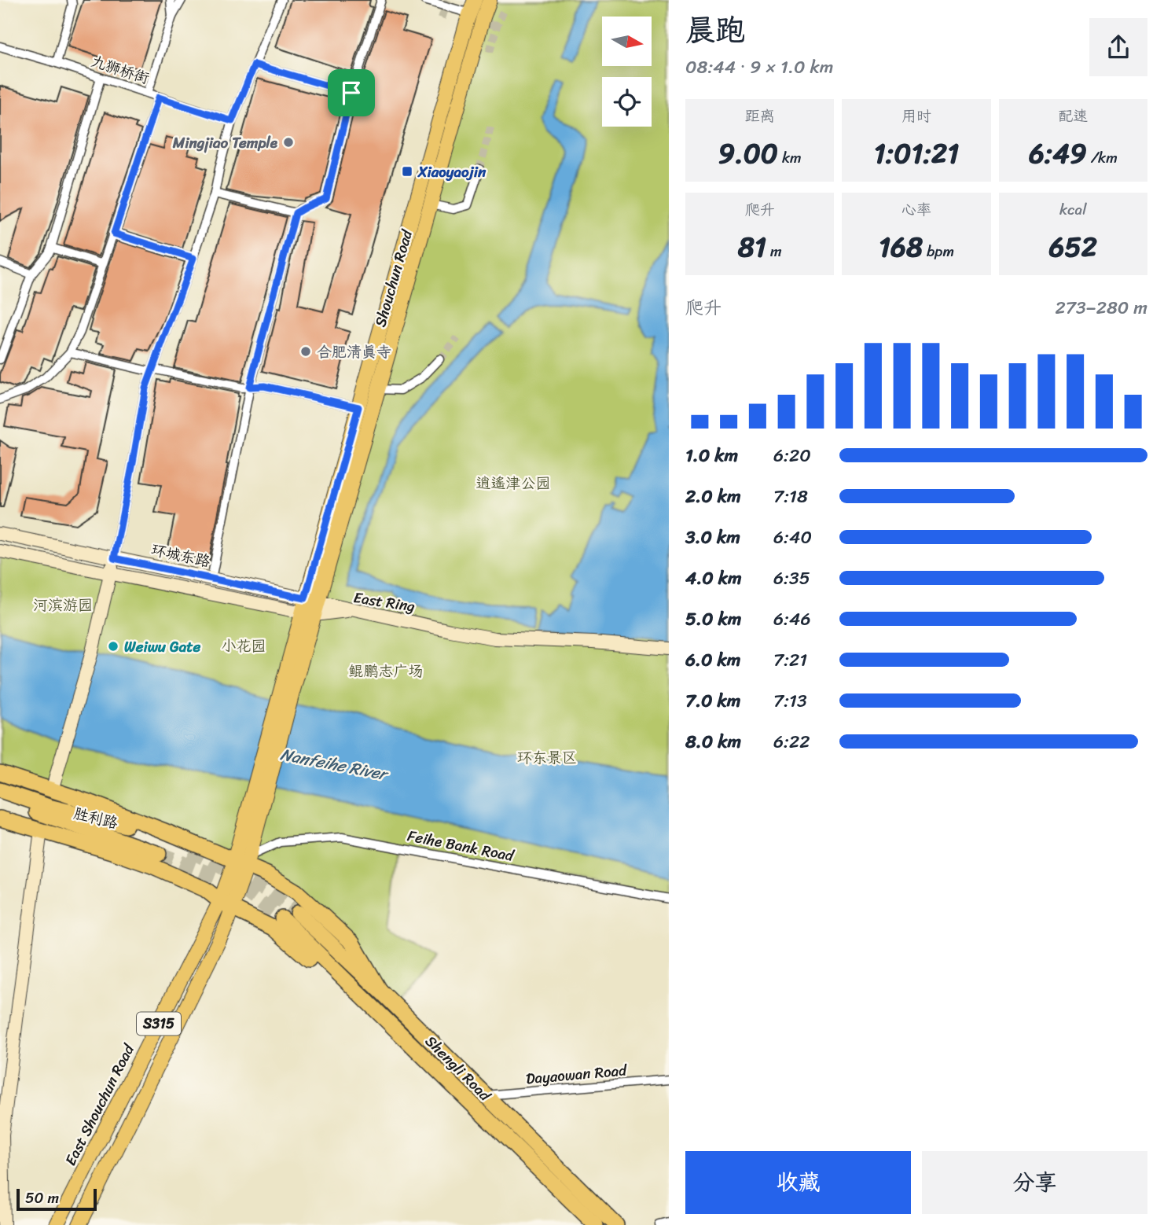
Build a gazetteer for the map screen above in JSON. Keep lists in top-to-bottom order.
{
  "streets": {
    "highway": ["胜利路", "Shengli Road"],
    "main road": ["Shouchun Road", "S315", "East Shouchun Road"],
    "street": [
      "九狮桥街",
      "环城东路",
      "East Ring",
      "Feihe Bank Road",
      "Dayaowan Road"
    ]
  },
  "crossings": [
    ["Shouchun Road", "环城东路"],
    ["Shouchun Road", "East Ring"],
    ["Shouchun Road", "East Shouchun Road"],
    ["环城东路", "East Ring"],
    ["Feihe Bank Road", "East Shouchun Road"],
    ["Shengli Road", "Dayaowan Road"]
  ],
  "water": ["Nanfeihe River"],
  "parks": [
    "逍遥津公园",
    "河滨游园",
    "小花园",
    "鲲鹏志广场",
    "环东景区"
  ],
  "places": {
    "other": ["Mingjiao Temple", "合肥清真寺", "Weiwu Gate"],
    "transit": ["Xiaoyaojin"]
  },
  "scale_bar": "50 m",
  "north": "right",
  "page": {
    "heading": ["晨跑", "08:44 · 9 × 1.0 km"],
    "stats": [
      ["距离", "9.00 km"],
      ["用时", "1:01:21"],
      ["配速", "6:49 /km"],
      ["爬升", "81 m"],
      ["心率", "168 bpm"],
      ["kcal", "652"]
    ],
    "chart": ["爬升", "273–280 m"],
    "list": [
      {
        "name": "1.0 km",
        "note": "6:20"
      },
      {
        "name": "2.0 km",
        "note": "7:18"
      },
      {
        "name": "3.0 km",
        "note": "6:40"
      },
      {
        "name": "4.0 km",
        "note": "6:35"
      },
      {
        "name": "5.0 km",
        "note": "6:46"
      },
      {
        "name": "6.0 km",
        "note": "7:21"
      },
      {
        "name": "7.0 km",
        "note": "7:13"
      },
      {
        "name": "8.0 km",
        "note": "6:22"
      }
    ],
    "buttons": ["收藏", "分享"],
    "scale": "50 m"
  }
}
